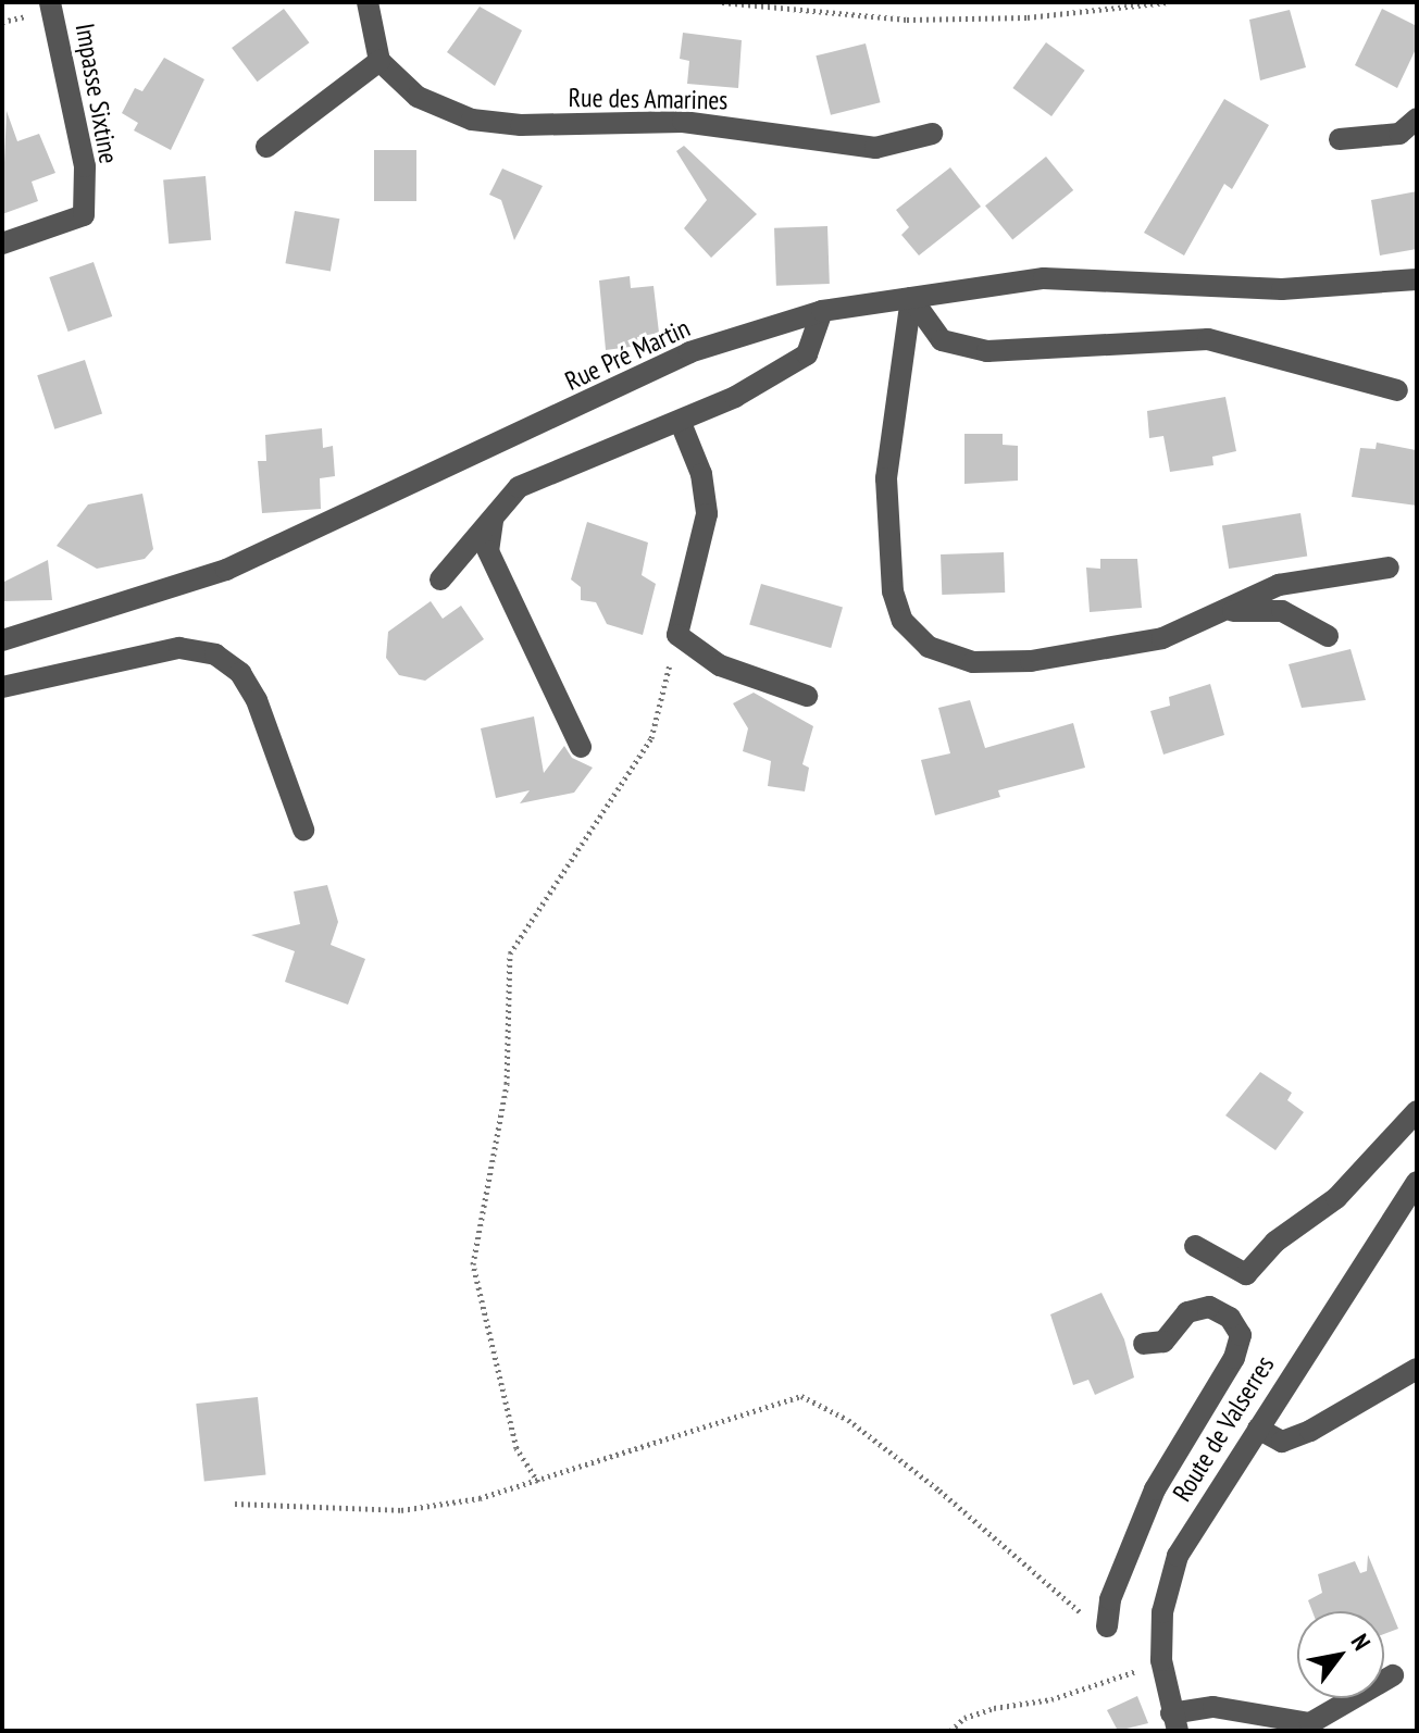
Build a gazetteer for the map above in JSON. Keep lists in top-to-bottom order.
{
  "streets": {
    "street": [
      "Impasse Sixtine",
      "Rue des Amarines",
      "Rue Pré Martin",
      "Route de Valserres"
    ]
  },
  "north": "top right"
}
